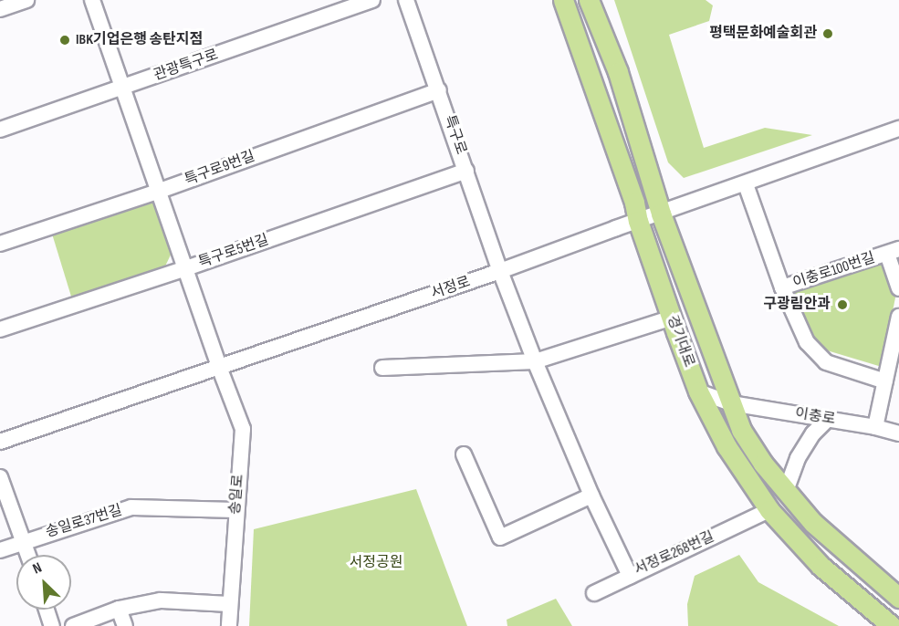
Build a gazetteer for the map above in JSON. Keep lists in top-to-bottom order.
{
  "streets": {
    "main road": ["경기대로"],
    "street": [
      "관광특구로",
      "특구로",
      "특구로9번길",
      "특구로5번길",
      "이충로100번길",
      "서정로",
      "이충로",
      "송일로",
      "송일로37번길",
      "서정로268번길"
    ]
  },
  "crossings": [
    ["관광특구로", "송일로"],
    ["특구로", "특구로9번길"],
    ["특구로", "특구로5번길"],
    ["특구로", "서정로"],
    ["특구로", "서정로268번길"],
    ["특구로9번길", "송일로"],
    ["특구로5번길", "송일로"],
    ["이충로100번길", "서정로"],
    ["서정로", "경기대로"],
    ["서정로", "송일로"],
    ["서정로", "서정로268번길"],
    ["경기대로", "이충로"],
    ["경기대로", "서정로268번길"],
    ["송일로", "송일로37번길"]
  ],
  "parks": ["서정공원"],
  "places": ["평택문화예술회관", "IBK기업은행 송탄지점", "구광림안과"],
  "north": "top left"
}
